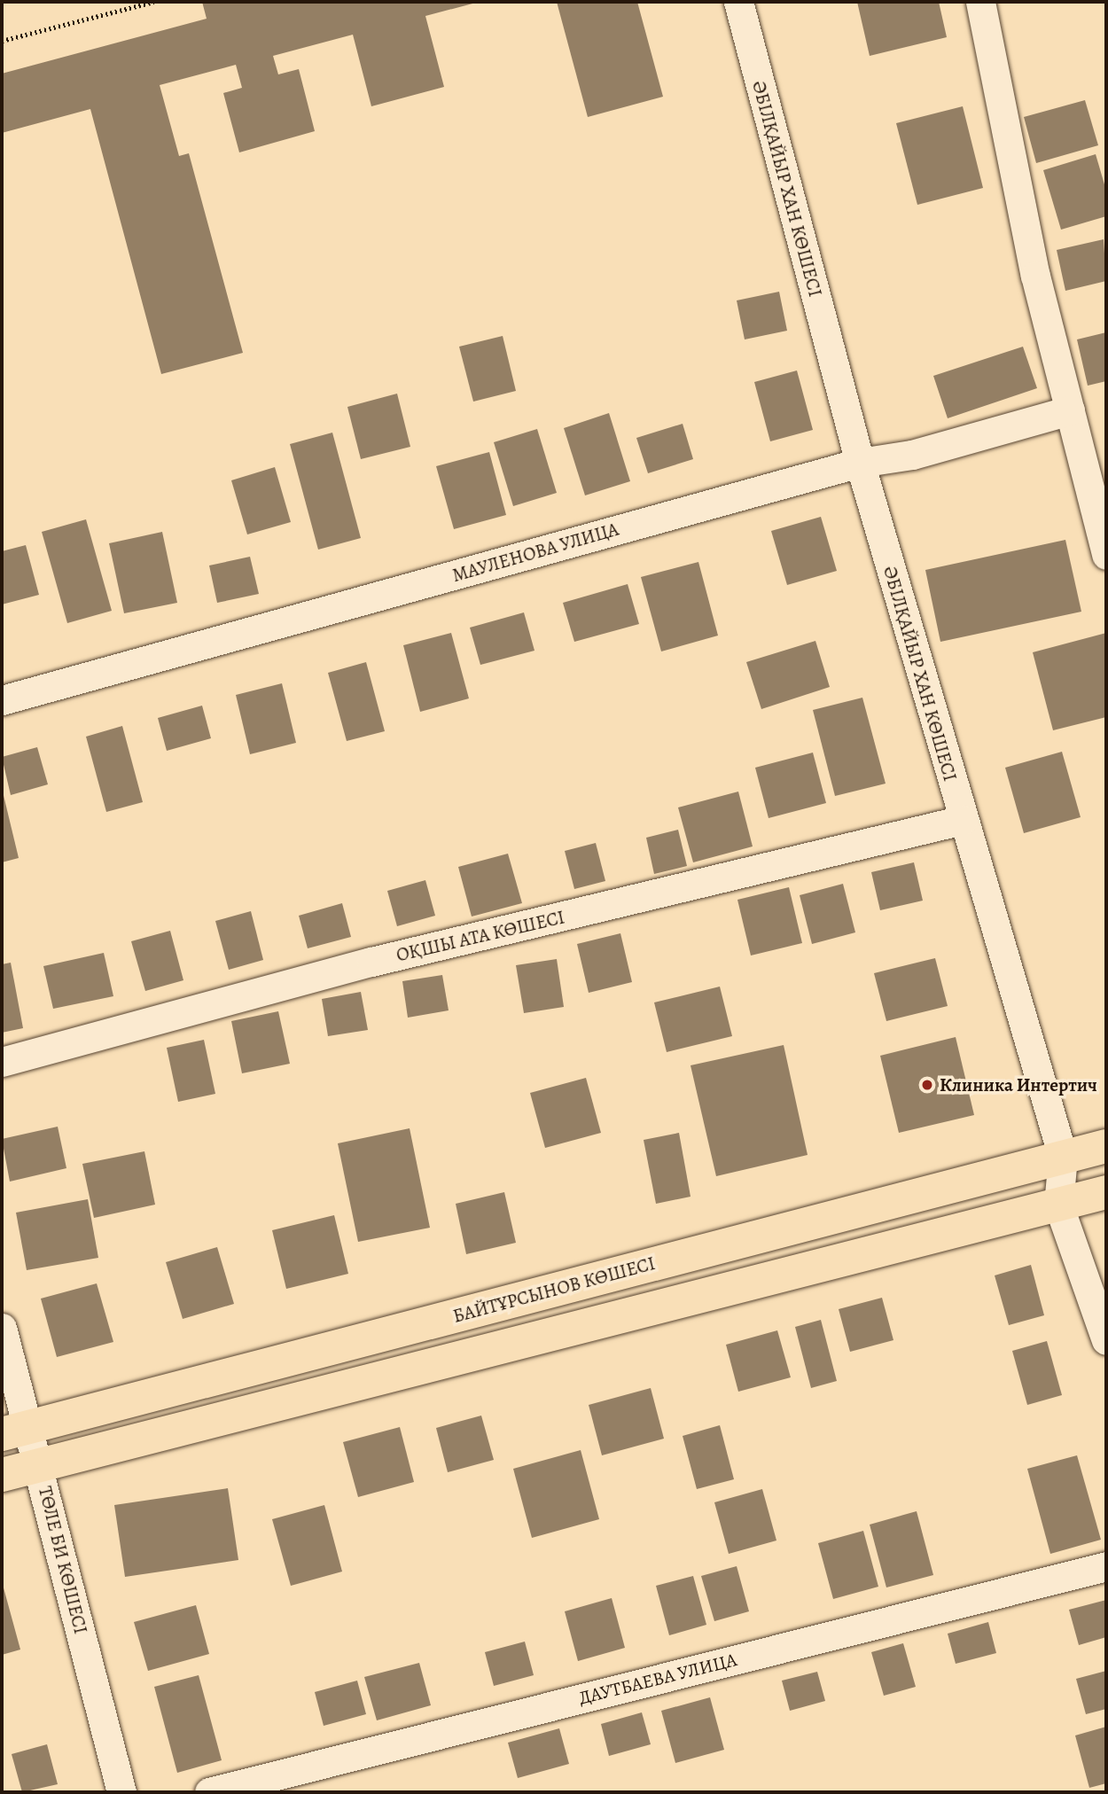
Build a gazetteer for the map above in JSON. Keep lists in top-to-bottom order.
{
  "streets": {
    "main road": ["БАЙТҰРСЫНОВ КӨШЕСІ"],
    "street": [
      "ӘБІЛҚАЙЫР ХАН КӨШЕСІ",
      "МАУЛЕНОВА УЛИЦА",
      "ОҚШЫ АТА КӨШЕСІ",
      "ТӨЛЕ БИ КӨШЕСІ",
      "ДАУТБАЕВА УЛИЦА"
    ]
  },
  "crossings": [
    ["ӘБІЛҚАЙЫР ХАН КӨШЕСІ", "МАУЛЕНОВА УЛИЦА"],
    ["ӘБІЛҚАЙЫР ХАН КӨШЕСІ", "ОҚШЫ АТА КӨШЕСІ"],
    ["ӘБІЛҚАЙЫР ХАН КӨШЕСІ", "БАЙТҰРСЫНОВ КӨШЕСІ"],
    ["БАЙТҰРСЫНОВ КӨШЕСІ", "ТӨЛЕ БИ КӨШЕСІ"]
  ],
  "places": ["Клиника Интертич"]
}
